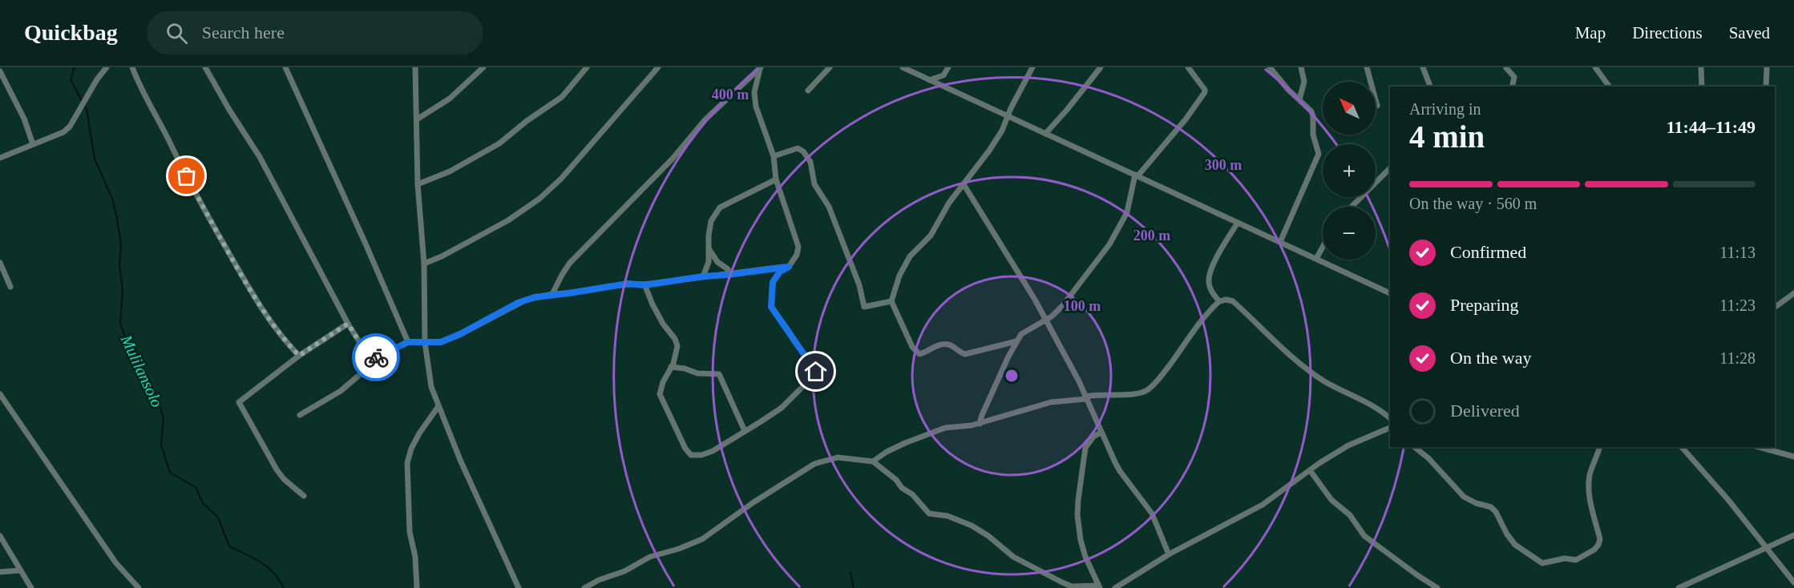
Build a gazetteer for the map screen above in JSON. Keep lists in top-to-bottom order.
{
  "water": ["Mulilansolo"],
  "north": "top left",
  "page": {
    "header": "Quickbag",
    "search": "Search here",
    "nav": ["Map", "Directions", "Saved"],
    "map_buttons": ["+", "−"],
    "heading": ["4 min", "Arriving in", "11:44–11:49"],
    "bar": "On the way · 560 m",
    "list": [
      ["Confirmed", "11:13"],
      ["Preparing", "11:23"],
      ["On the way", "11:28"],
      "Delivered"
    ]
  },
  "rings": [
    "400 m",
    "300 m",
    "200 m",
    "100 m"
  ]
}
